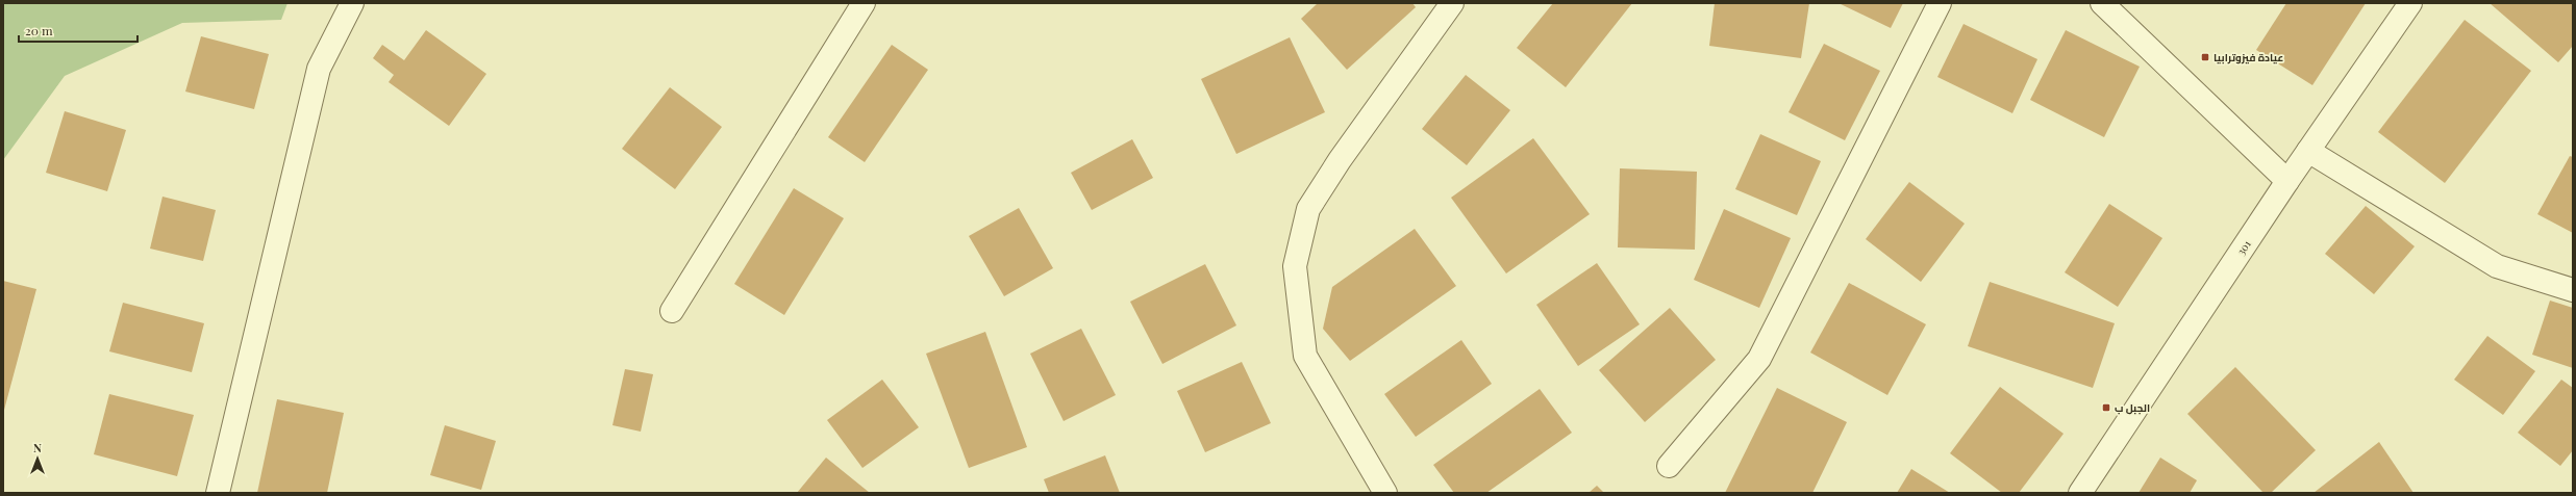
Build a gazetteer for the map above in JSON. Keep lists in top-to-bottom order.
{
  "streets": {
    "street": ["301"]
  },
  "places": {
    "transit": ["عيادة فيزوترابيا", "الجبل ب"]
  },
  "scale_bar": "20 m",
  "north": "top"
}
